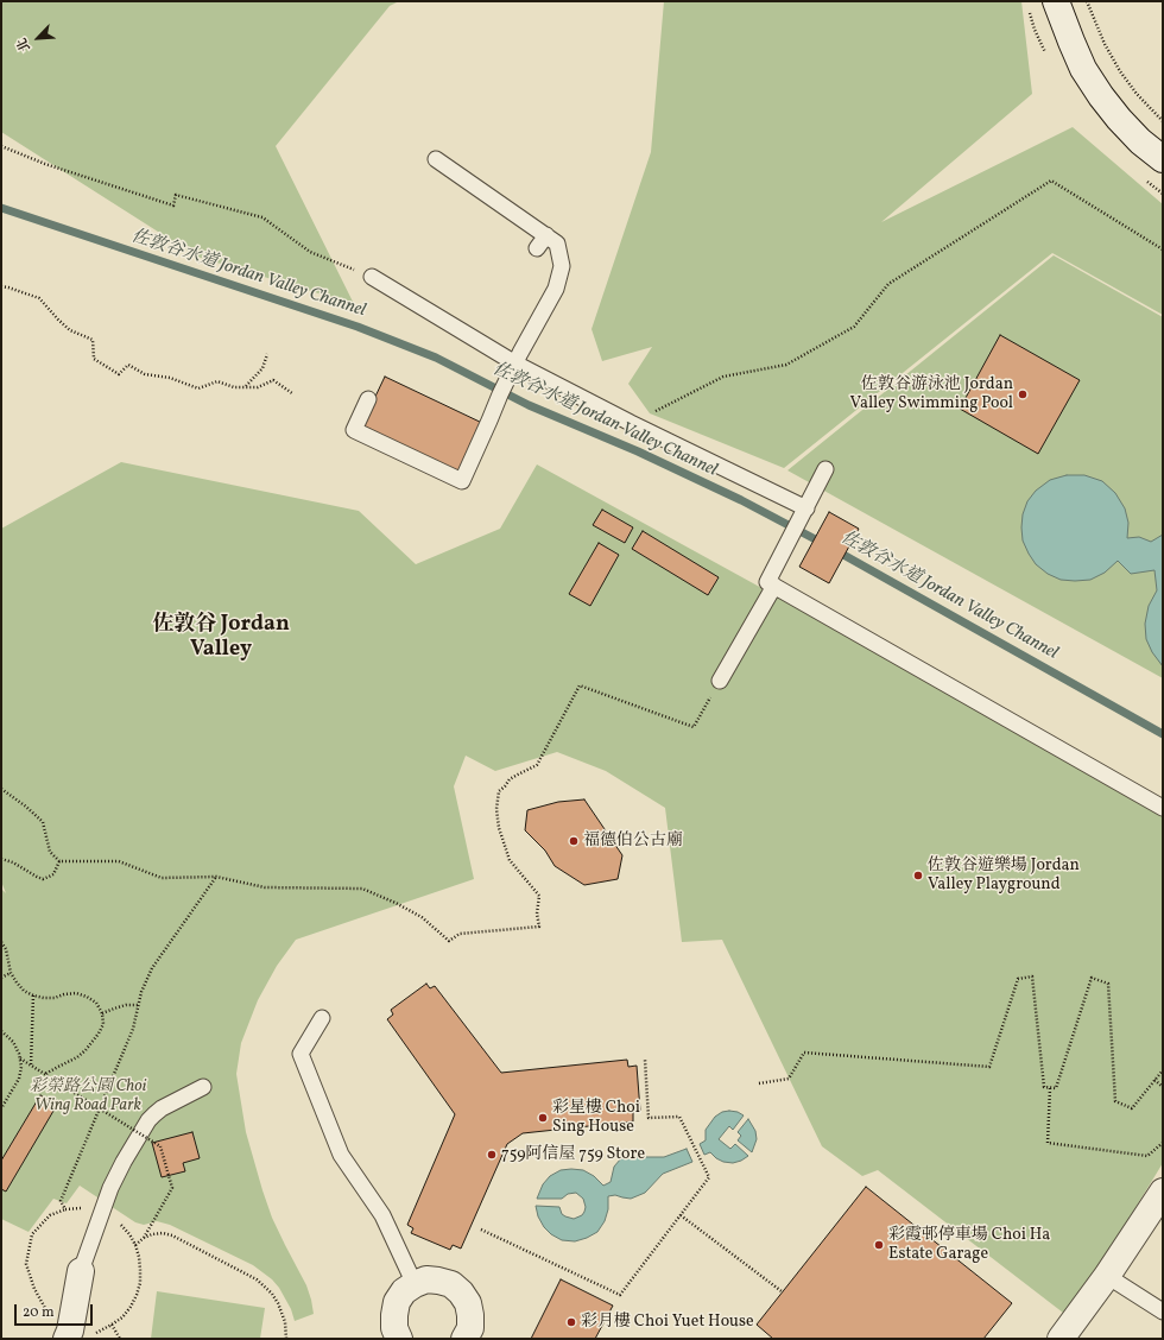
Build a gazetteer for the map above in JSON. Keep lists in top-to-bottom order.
{
  "districts": ["佐敦谷 Jordan Valley"],
  "water": ["佐敦谷水道 Jordan Valley Channel"],
  "parks": ["彩榮路公園 Choi Wing Road Park"],
  "places": [
    "佐敦谷游泳池 Jordan Valley Swimming Pool",
    "福德伯公古廟",
    "佐敦谷遊樂場 Jordan Valley Playground",
    "彩星樓 Choi Sing House",
    "759阿信屋 759 Store",
    "彩霞邨停車場 Choi Ha Estate Garage",
    "彩月樓 Choi Yuet House"
  ],
  "scale_bar": "20 m",
  "north": "bottom left"
}
